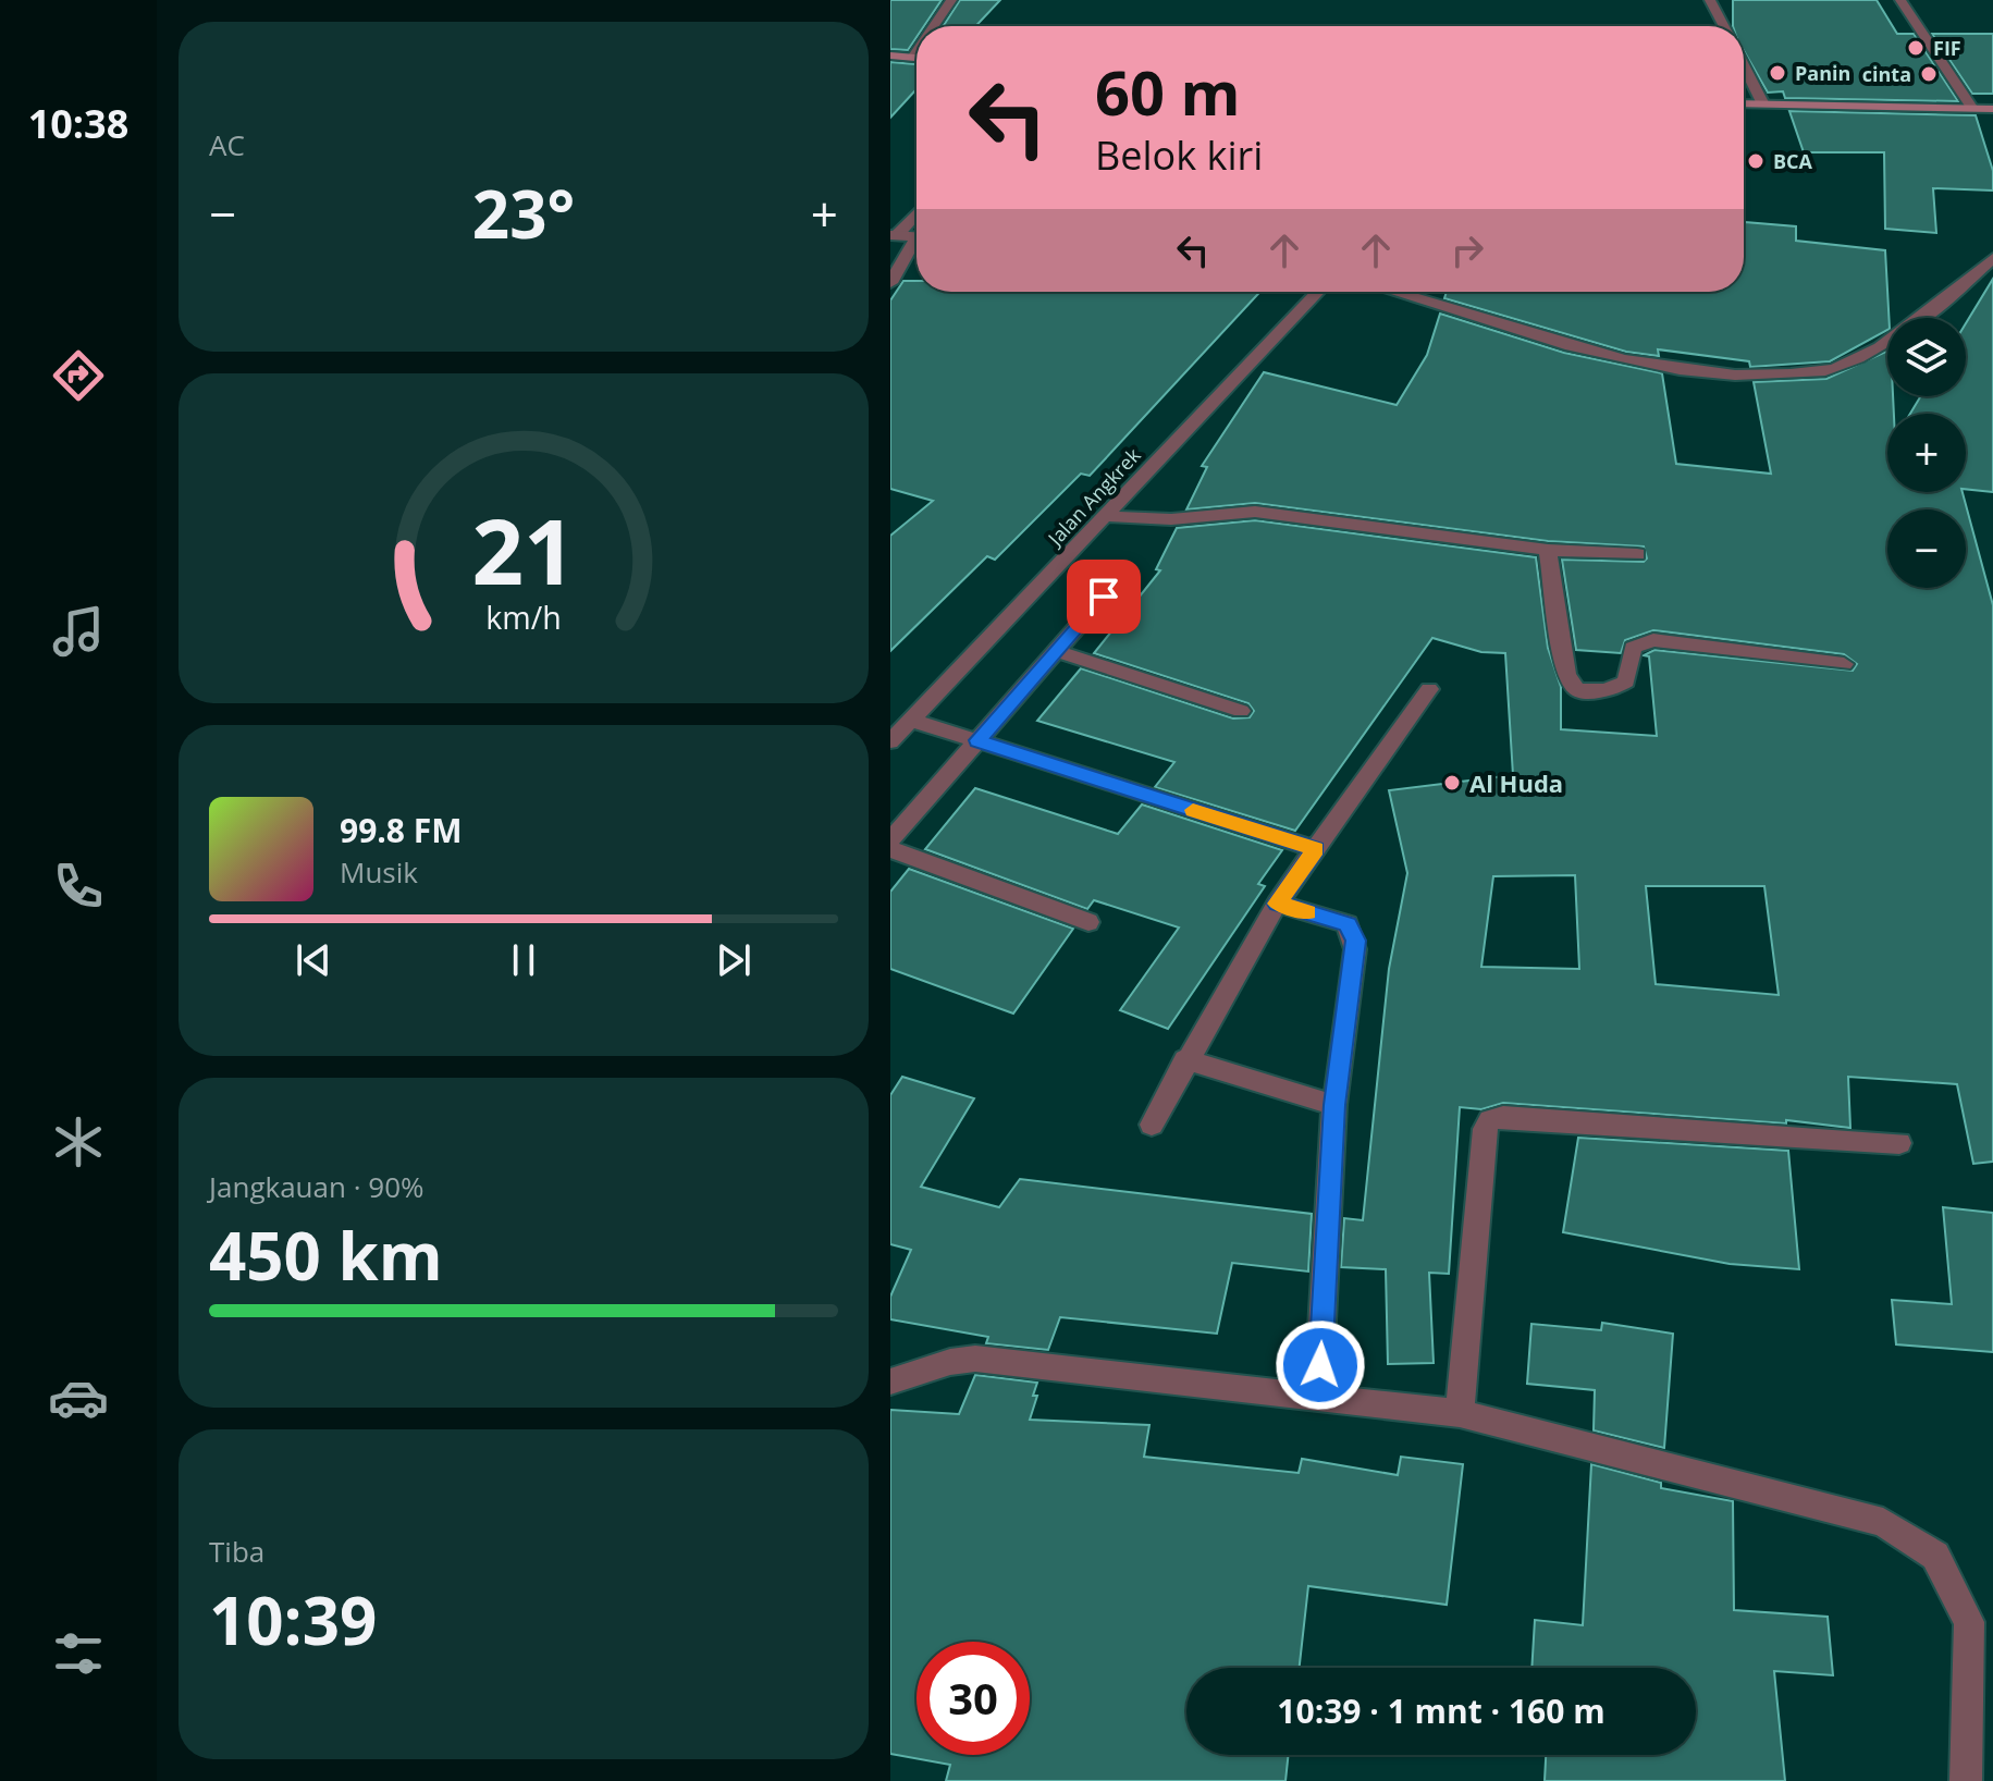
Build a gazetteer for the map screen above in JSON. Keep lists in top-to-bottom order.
{
  "streets": {
    "street": ["Jalan Angkrek"]
  },
  "places": [
    "FIF",
    "Panin",
    "cinta",
    "BCA",
    "Al Huda"
  ],
  "page": {
    "tabs": "10:38",
    "tile": [
      "AC",
      ["Jangkauan · 90%", "450 km"],
      ["Tiba", "10:39"]
    ],
    "turn": ["60 m", "Belok kiri"],
    "heat": ["−", "23°", "+"],
    "map_buttons": ["+", "−"],
    "song": ["99.8 FM", "Musik"],
    "limit": "30",
    "trip": "10:39 · 1 mnt · 160 m",
    "gauge": ["21", "km/h"]
  }
}
